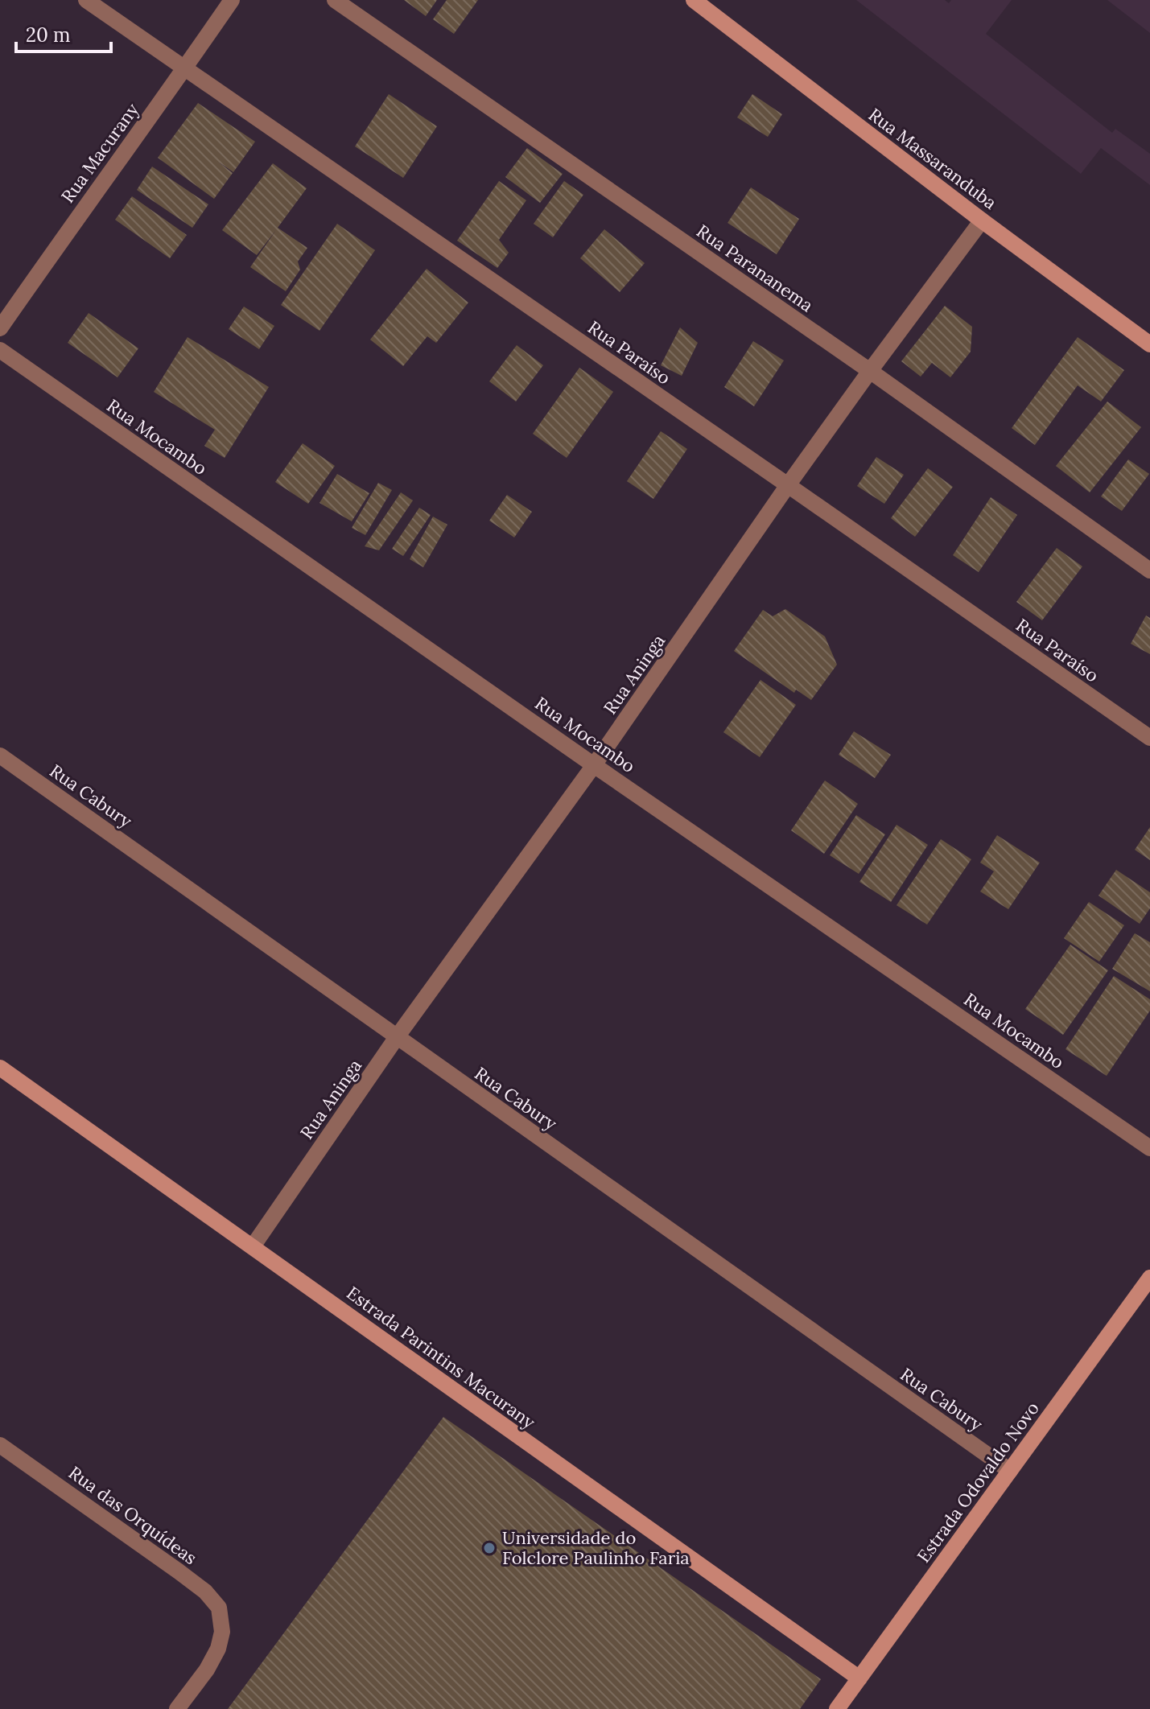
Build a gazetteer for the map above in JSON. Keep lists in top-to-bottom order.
{
  "streets": {
    "street": [
      "Rua Macurany",
      "Rua Massaranduba",
      "Rua Parananema",
      "Rua Paraíso",
      "Rua Mocambo",
      "Rua Aninga",
      "Rua Cabury",
      "Estrada Parintins Macurany",
      "Estrada Odovaldo Novo",
      "Rua das Orquídeas"
    ]
  },
  "crossings": [
    ["Rua Macurany", "Rua Paraíso"],
    ["Rua Massaranduba", "Rua Aninga"],
    ["Rua Parananema", "Rua Aninga"],
    ["Rua Paraíso", "Rua Aninga"],
    ["Rua Mocambo", "Rua Aninga"],
    ["Rua Aninga", "Rua Cabury"],
    ["Rua Aninga", "Estrada Parintins Macurany"],
    ["Rua Cabury", "Estrada Odovaldo Novo"],
    ["Estrada Parintins Macurany", "Estrada Odovaldo Novo"]
  ],
  "places": ["Universidade do Folclore Paulinho Faria"],
  "scale_bar": "20 m"
}
